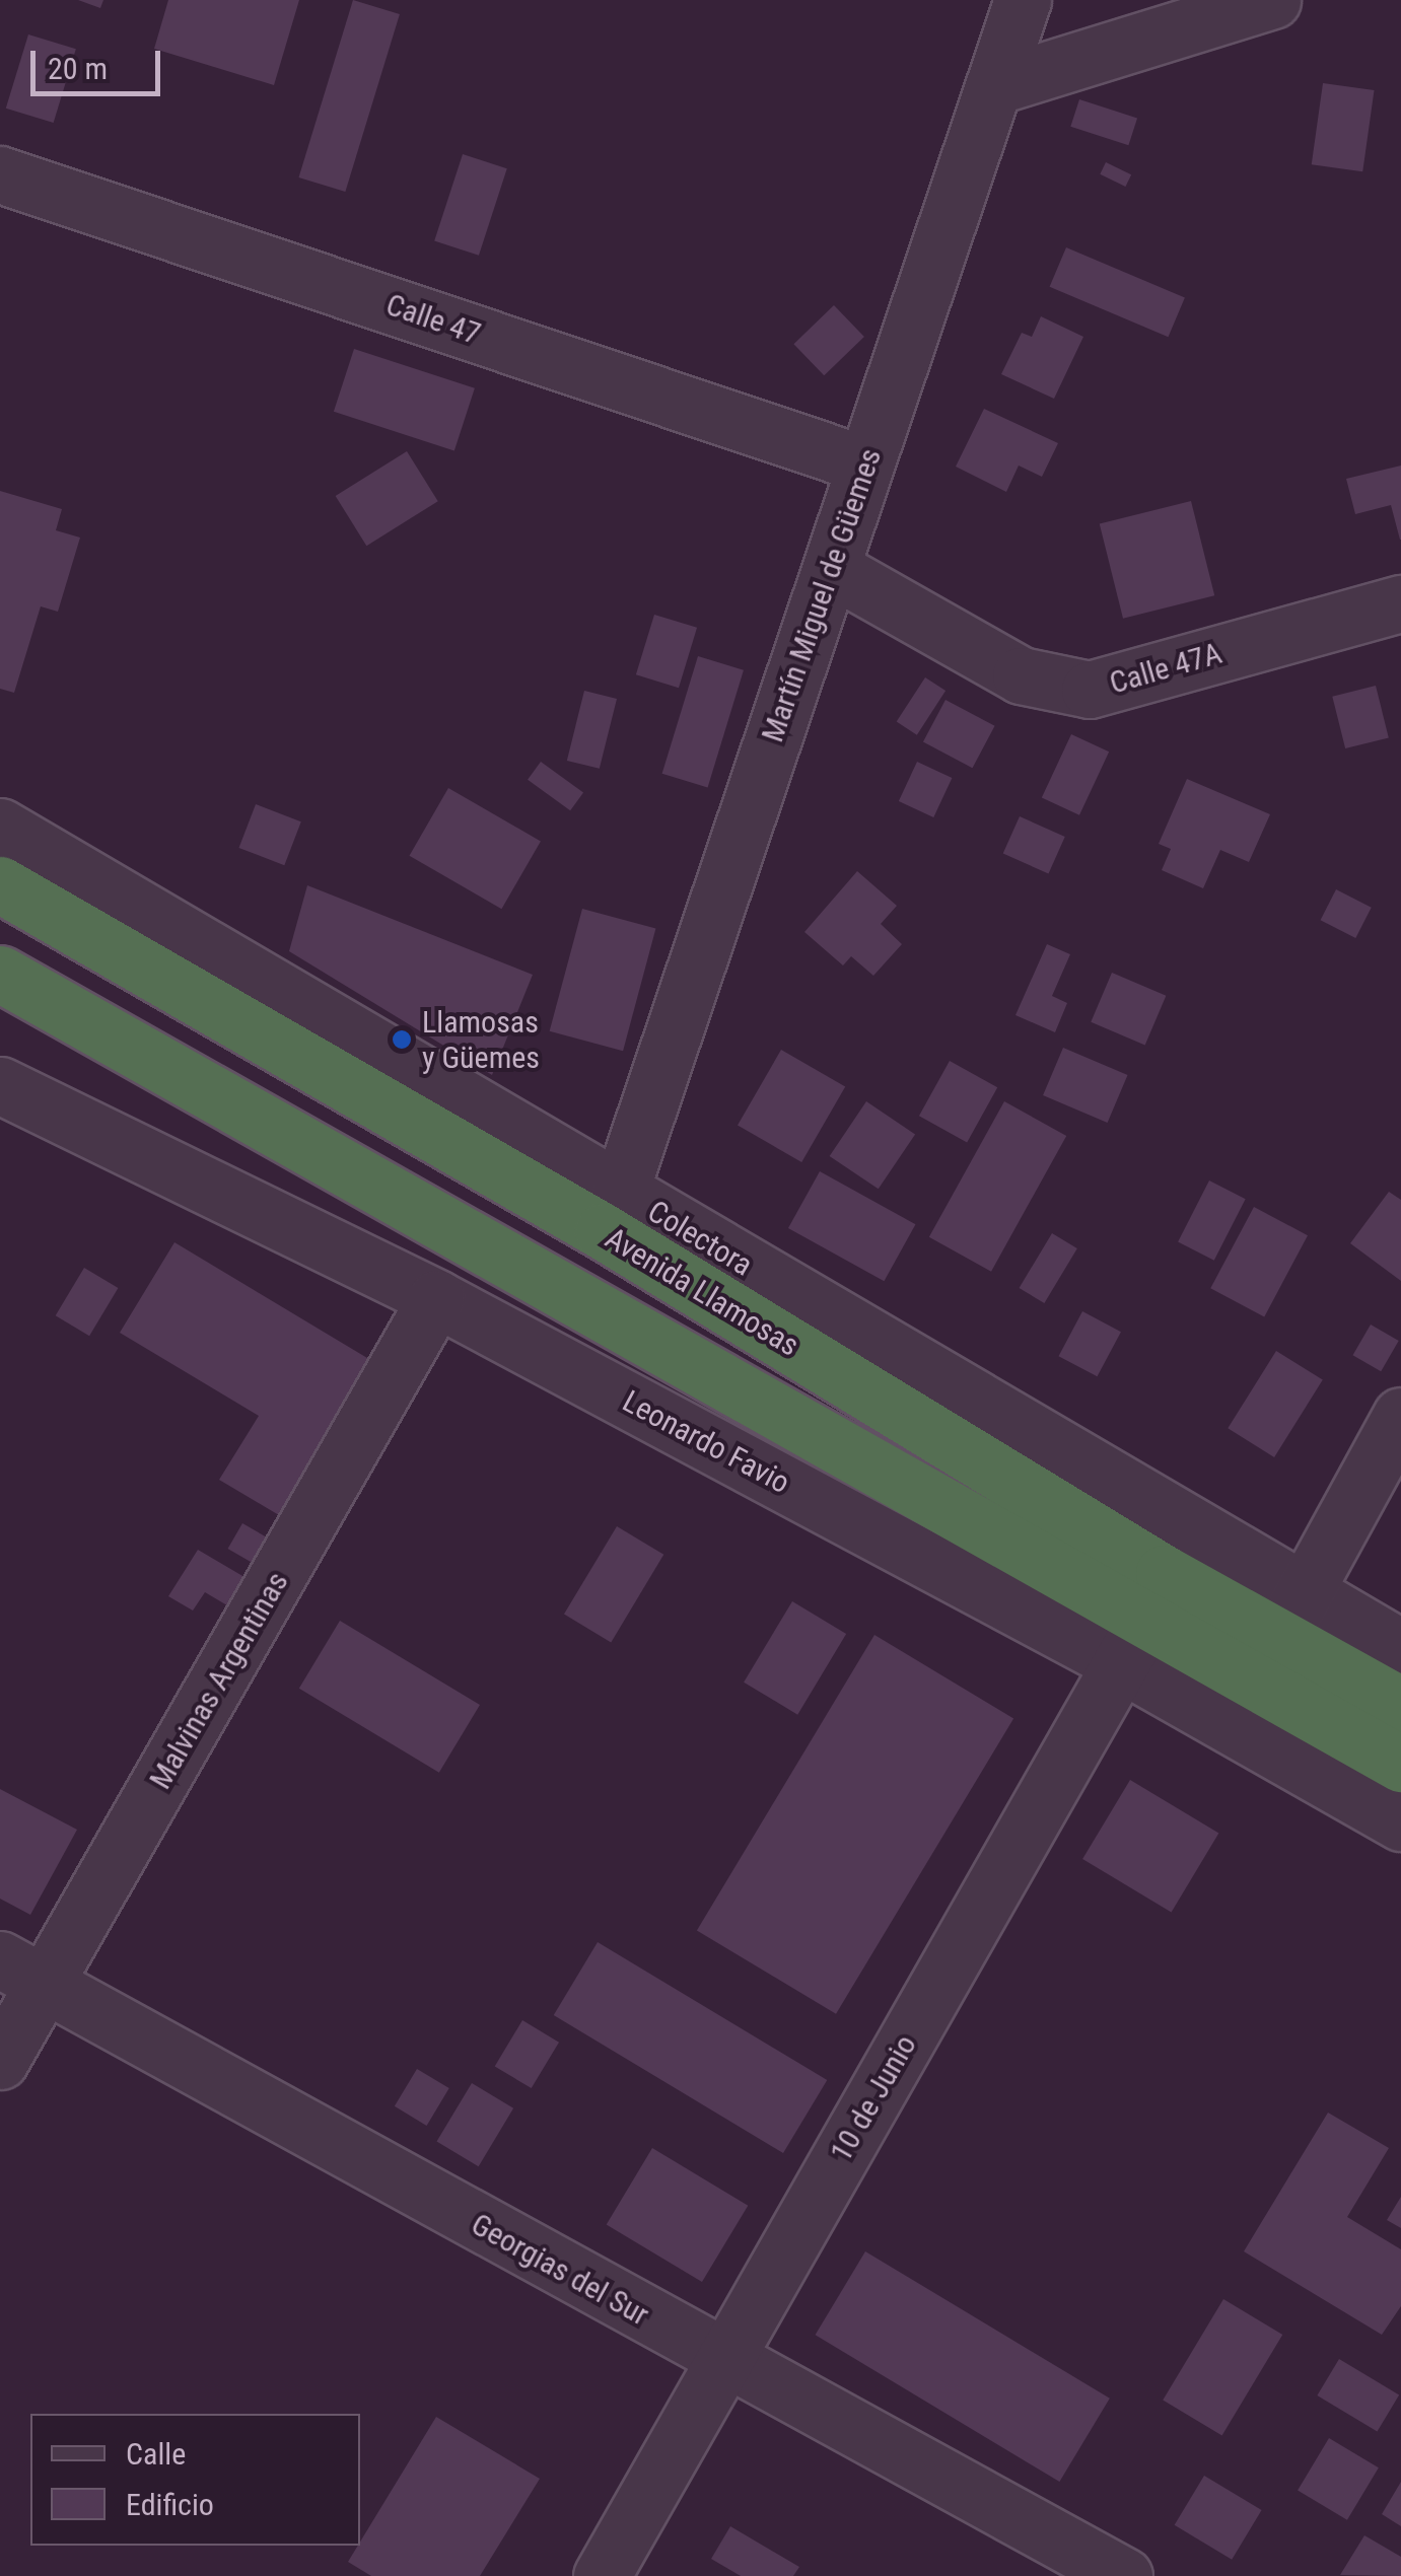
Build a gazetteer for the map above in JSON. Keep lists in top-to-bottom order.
{
  "streets": {
    "highway": ["Avenida Llamosas"],
    "street": [
      "Calle 47",
      "Martín Miguel de Güemes",
      "Calle 47A",
      "Colectora",
      "Leonardo Favio",
      "Malvinas Argentinas",
      "10 de Junio",
      "Georgias del Sur"
    ]
  },
  "crossings": [
    ["Calle 47", "Martín Miguel de Güemes"],
    ["Martín Miguel de Güemes", "Calle 47A"],
    ["Martín Miguel de Güemes", "Colectora"],
    ["Colectora", "Avenida Llamosas"],
    ["Avenida Llamosas", "Leonardo Favio"],
    ["Avenida Llamosas", "10 de Junio"],
    ["Leonardo Favio", "Malvinas Argentinas"],
    ["Leonardo Favio", "10 de Junio"],
    ["Malvinas Argentinas", "Georgias del Sur"],
    ["10 de Junio", "Georgias del Sur"]
  ],
  "places": ["Llamosas y Güemes"],
  "legend": ["Calle", "Edificio"],
  "scale_bar": "20 m"
}
